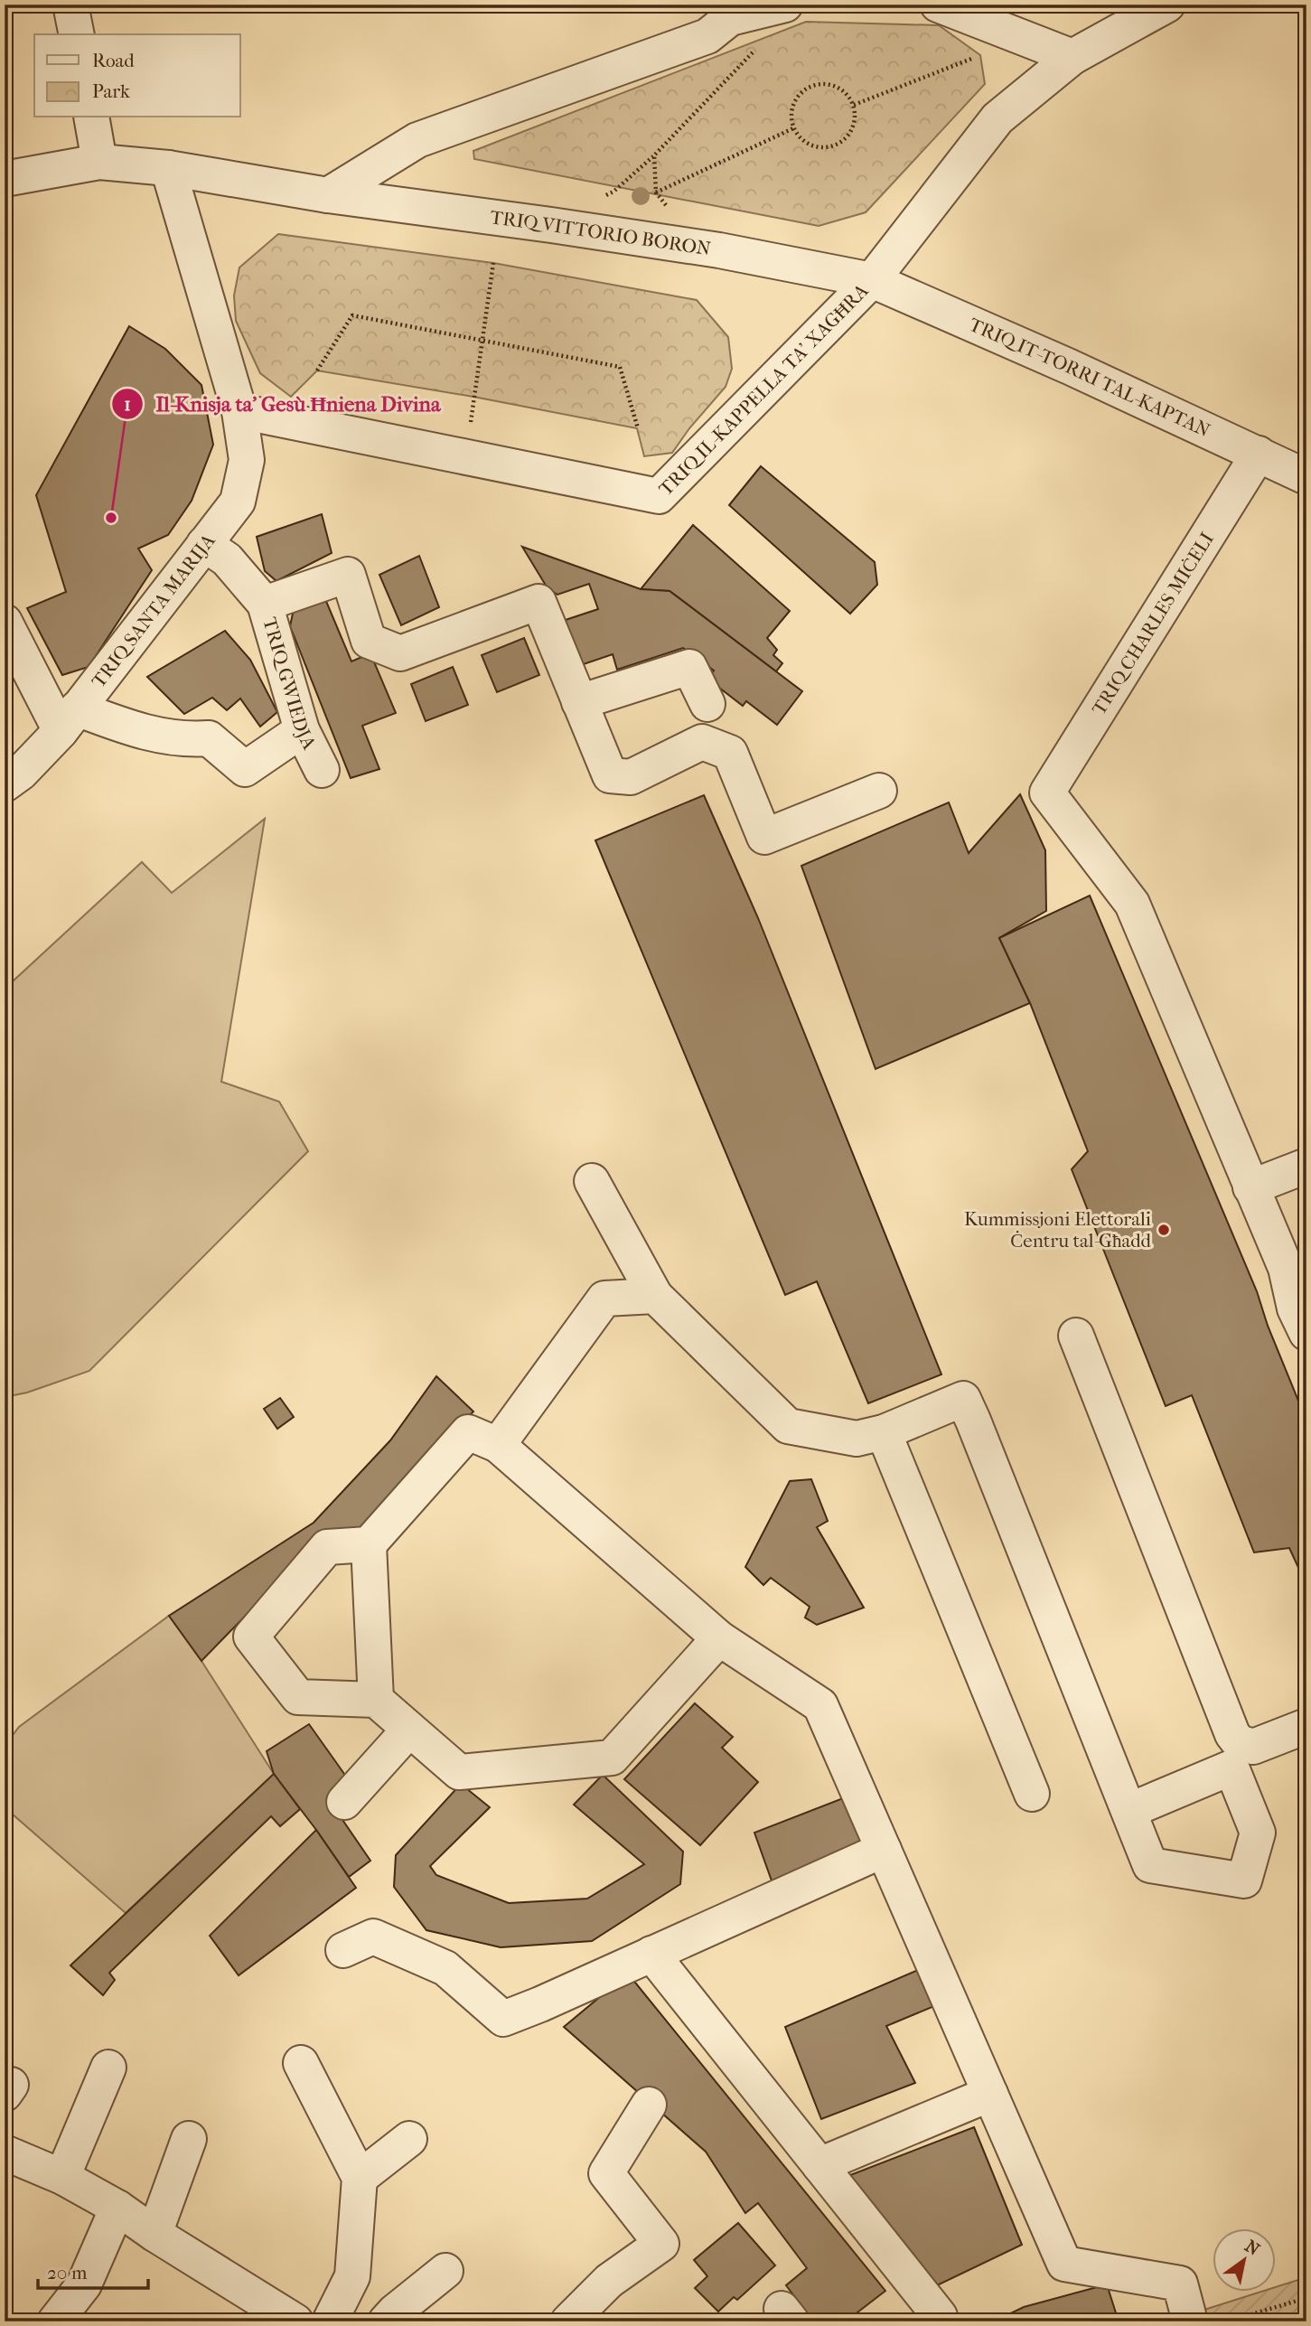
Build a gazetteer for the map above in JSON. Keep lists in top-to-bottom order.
{
  "streets": {
    "street": [
      "TRIQ VITTORIO BORON",
      "TRIQ IT-TORRI TAL-KAPTAN",
      "TRIQ IL-KAPPELLA TA' XAGĦRA",
      "TRIQ SANTA MARIJA",
      "TRIQ CHARLES MIĊELI",
      "TRIQ GWIEDJA"
    ]
  },
  "crossings": [
    ["TRIQ VITTORIO BORON", "TRIQ IT-TORRI TAL-KAPTAN"],
    ["TRIQ VITTORIO BORON", "TRIQ IL-KAPPELLA TA' XAGĦRA"],
    ["TRIQ IT-TORRI TAL-KAPTAN", "TRIQ IL-KAPPELLA TA' XAGĦRA"],
    ["TRIQ IT-TORRI TAL-KAPTAN", "TRIQ CHARLES MIĊELI"],
    ["TRIQ IL-KAPPELLA TA' XAGĦRA", "TRIQ SANTA MARIJA"],
    ["TRIQ SANTA MARIJA", "TRIQ GWIEDJA"]
  ],
  "places": ["Il-Knisja ta' Gesù Ħniena Divina", "Kummissjoni Elettorali Ċentru tal-Għadd"],
  "legend": ["Road", "Park"],
  "scale_bar": "20 m",
  "north": "top right"
}
